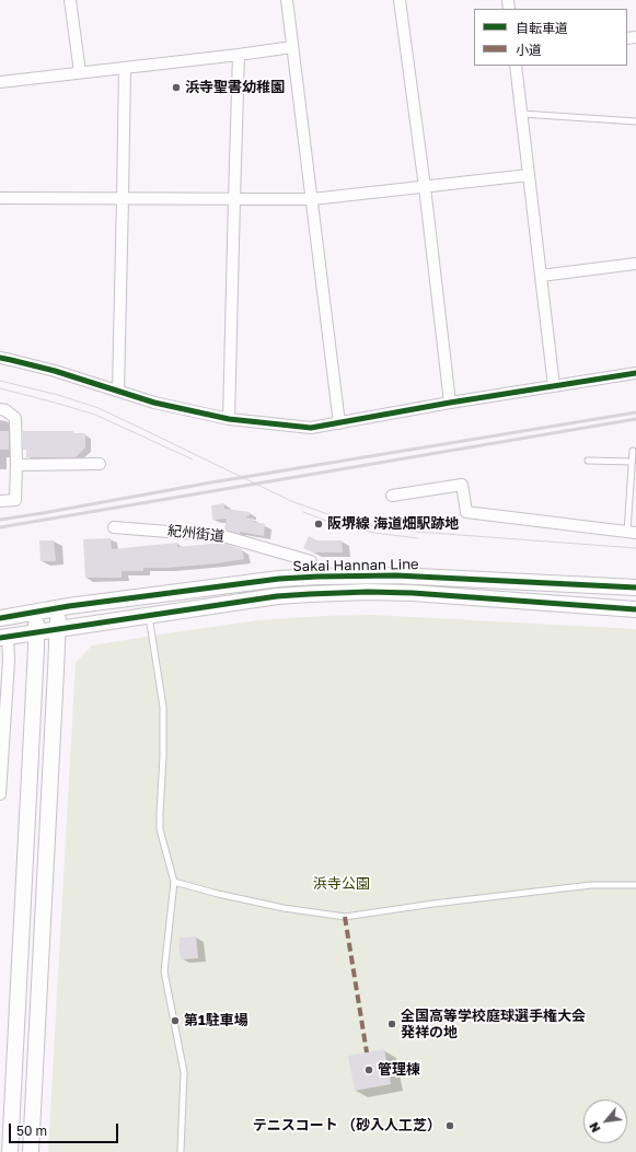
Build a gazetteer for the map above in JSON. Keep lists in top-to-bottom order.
{
  "streets": {
    "main road": ["Sakai Hannan Line"],
    "street": ["紀州街道"]
  },
  "crossings": [
    ["紀州街道", "Sakai Hannan Line"]
  ],
  "parks": ["浜寺公園"],
  "places": [
    "浜寺聖書幼稚園",
    "阪堺線 海道畑駅跡地",
    "第1駐車場",
    "全国高等学校庭球選手権大会 発祥の地",
    "管理棟",
    "テニスコート （砂入人工芝）"
  ],
  "legend": ["自転車道", "小道"],
  "scale_bar": "50 m",
  "north": "bottom left"
}
